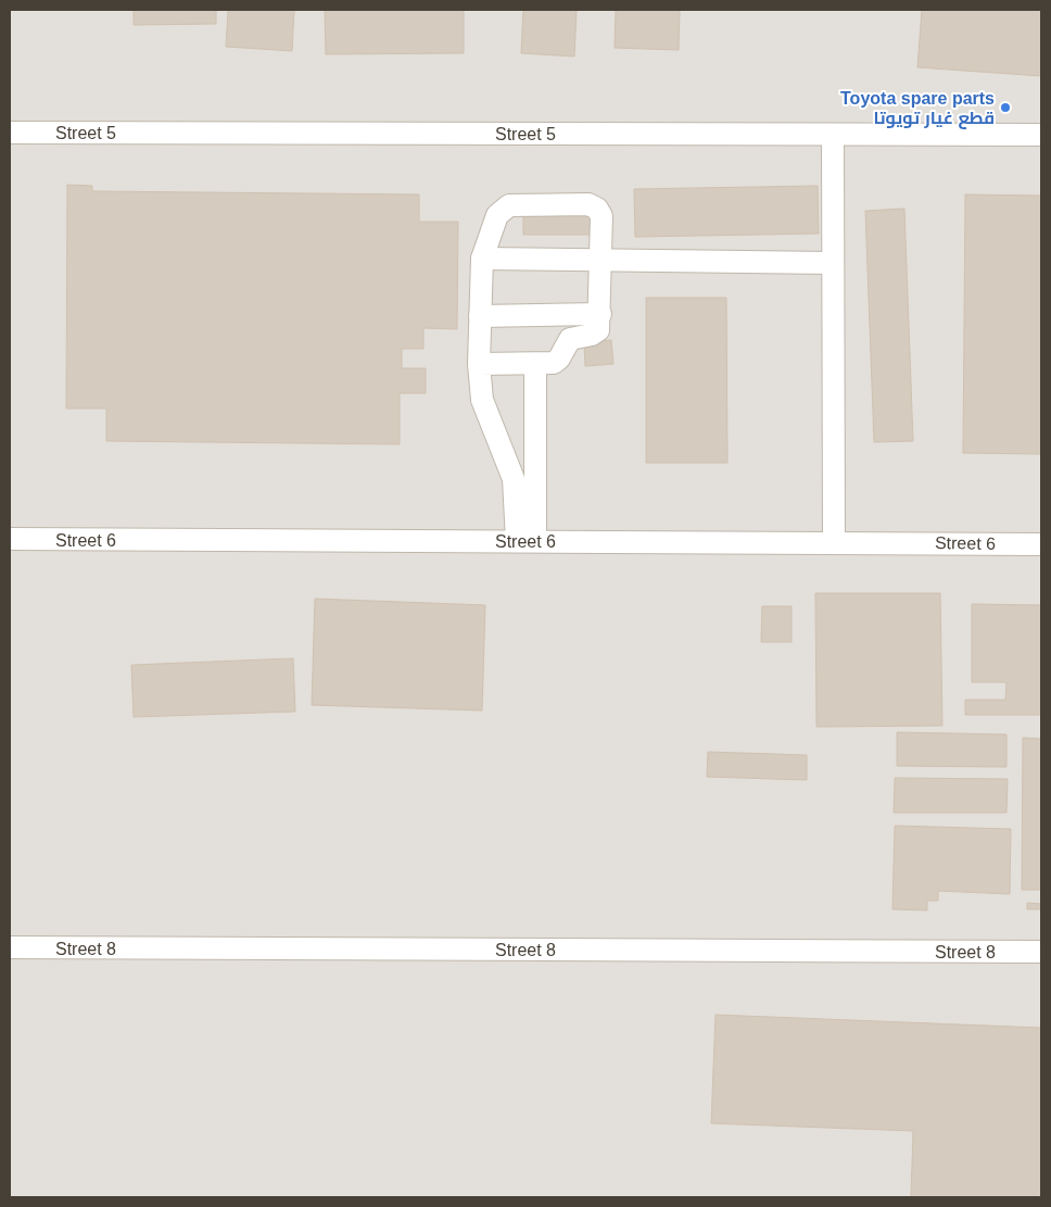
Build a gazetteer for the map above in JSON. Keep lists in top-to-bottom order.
{
  "streets": {
    "street": ["Street 5", "Street 6", "Street 8"]
  },
  "places": ["Toyota spare parts قطع غيار تويوتا"]
}
